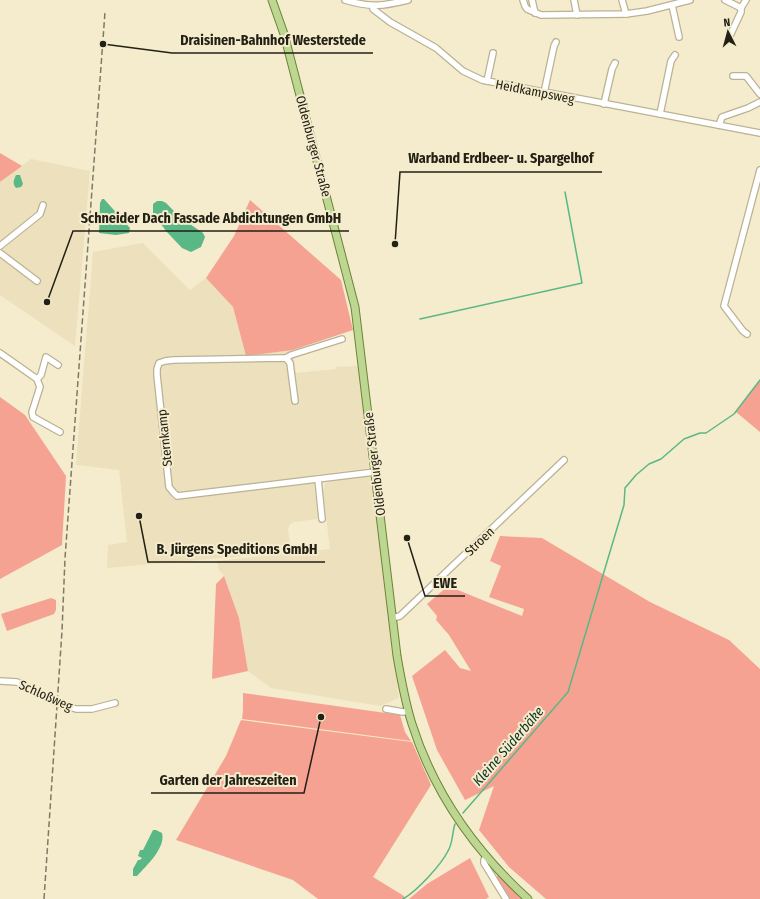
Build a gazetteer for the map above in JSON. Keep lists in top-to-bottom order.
{
  "streets": {
    "main road": ["Oldenburger Straße"],
    "street": [
      "Heidkampsweg",
      "Sternkamp",
      "Stroen",
      "Schloßweg"
    ]
  },
  "crossings": [
    ["Oldenburger Straße", "Sternkamp"],
    ["Oldenburger Straße", "Stroen"]
  ],
  "water": ["Kleine Süderbäke"],
  "places": [
    "Draisinen-Bahnhof Westerstede",
    "Warband Erdbeer- u. Spargelhof",
    "Schneider Dach Fassade Abdichtungen GmbH",
    "B. Jürgens Speditions GmbH",
    "EWE",
    "Garten der Jahreszeiten"
  ],
  "north": "top"
}
